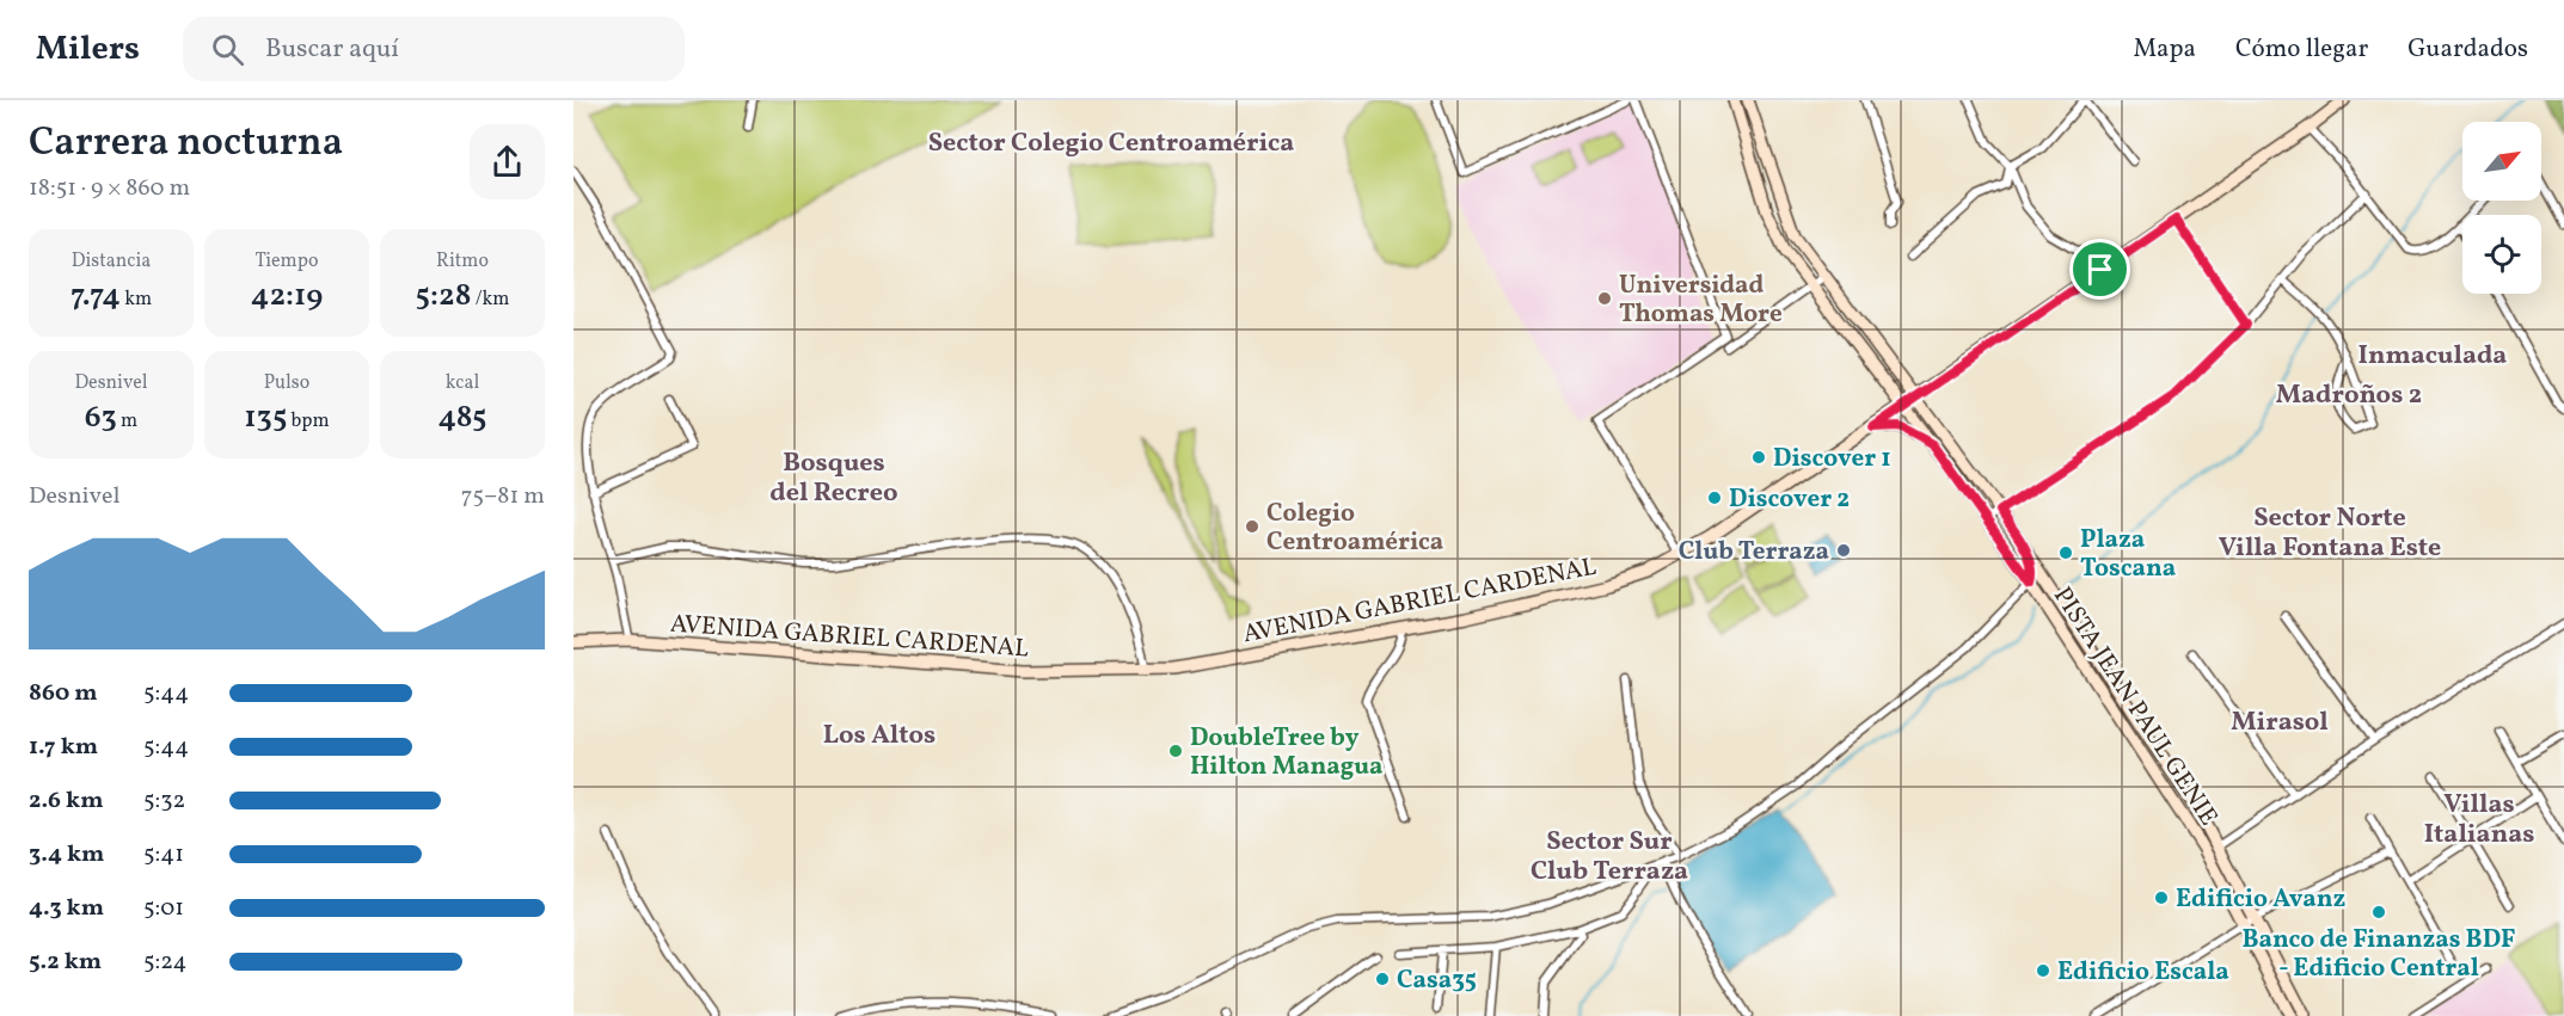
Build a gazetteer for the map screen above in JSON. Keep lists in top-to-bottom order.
{
  "streets": {
    "main road": ["AVENIDA GABRIEL CARDENAL", "PISTA JEAN PAUL GENIE"]
  },
  "crossings": [
    ["AVENIDA GABRIEL CARDENAL", "PISTA JEAN PAUL GENIE"]
  ],
  "districts": [
    "Sector Colegio Centroamérica",
    "Inmaculada",
    "Madroños 2",
    "Bosques del Recreo",
    "Sector Norte Villa Fontana Este",
    "Mirasol",
    "Los Altos",
    "Villas Italianas",
    "Sector Sur Club Terraza"
  ],
  "places": [
    "Universidad Thomas More",
    "Discover 1",
    "Discover 2",
    "Colegio Centroamérica",
    "Club Terraza",
    "Plaza Toscana",
    "DoubleTree by Hilton Managua",
    "Edificio Avanz",
    "Banco de Finanzas BDF - Edificio Central",
    "Edificio Escala",
    "Casa35"
  ],
  "north": "top right",
  "page": {
    "header": "Milers",
    "search": "Buscar aquí",
    "nav": ["Mapa", "Cómo llegar", "Guardados"],
    "heading": ["Carrera nocturna", "18:51 · 9 × 860 m"],
    "stats": [
      ["Distancia", "7.74 km"],
      ["Tiempo", "42:19"],
      ["Ritmo", "5:28 /km"],
      ["Desnivel", "63 m"],
      ["Pulso", "135 bpm"],
      ["kcal", "485"]
    ],
    "chart": ["Desnivel", "75–81 m"],
    "list": [
      {
        "name": "860 m",
        "note": "5:44"
      },
      {
        "name": "1.7 km",
        "note": "5:44"
      },
      {
        "name": "2.6 km",
        "note": "5:32"
      },
      {
        "name": "3.4 km",
        "note": "5:41"
      },
      {
        "name": "4.3 km",
        "note": "5:01"
      },
      {
        "name": "5.2 km",
        "note": "5:24"
      }
    ]
  }
}
